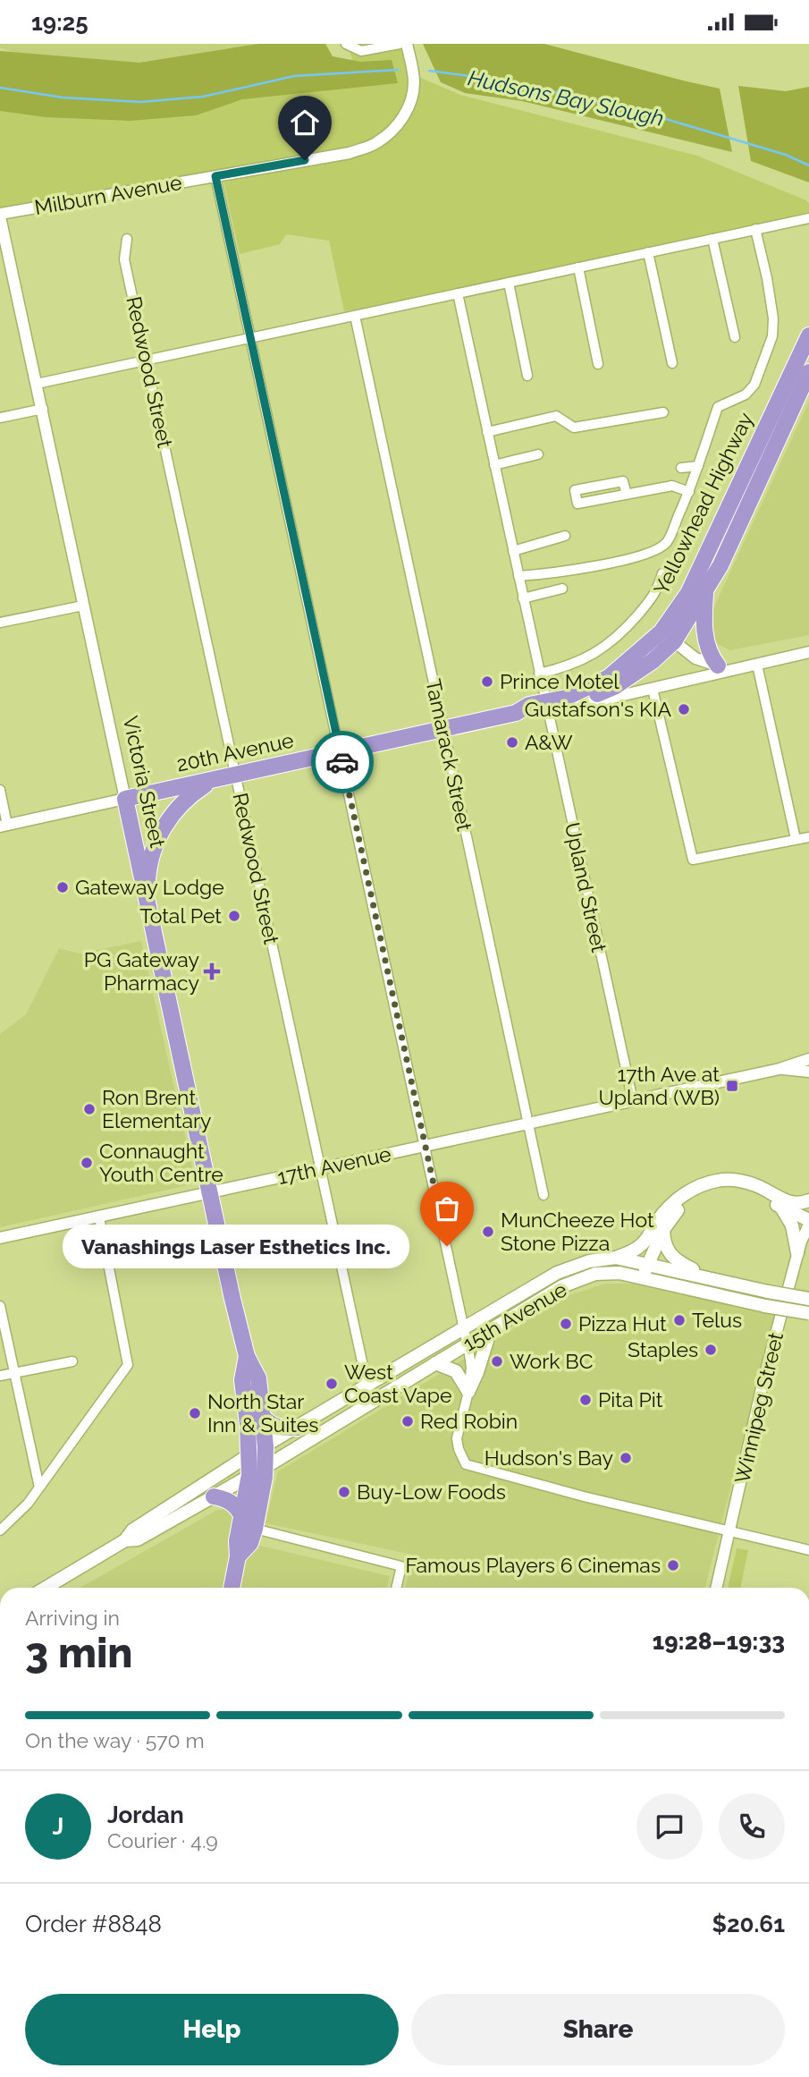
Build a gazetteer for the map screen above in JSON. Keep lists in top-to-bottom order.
{
  "streets": {
    "highway": ["Yellowhead Highway", "20th Avenue", "Victoria Street"],
    "main road": ["15th Avenue"],
    "street": [
      "Milburn Avenue",
      "Redwood Street",
      "Tamarack Street",
      "Upland Street",
      "17th Avenue",
      "Winnipeg Street"
    ]
  },
  "crossings": [
    ["Milburn Avenue", "Victoria Street"],
    ["Redwood Street", "20th Avenue"],
    ["Redwood Street", "17th Avenue"],
    ["Redwood Street", "15th Avenue"],
    ["Yellowhead Highway", "20th Avenue"],
    ["Yellowhead Highway", "Upland Street"],
    ["20th Avenue", "Tamarack Street"],
    ["20th Avenue", "Victoria Street"],
    ["20th Avenue", "Upland Street"],
    ["Tamarack Street", "17th Avenue"],
    ["Victoria Street", "17th Avenue"],
    ["Victoria Street", "15th Avenue"],
    ["Upland Street", "17th Avenue"]
  ],
  "water": ["Hudsons Bay Slough"],
  "places": {
    "other": [
      "Prince Motel",
      "Gustafson's KIA",
      "A&W",
      "Gateway Lodge",
      "Total Pet",
      "Ron Brent Elementary",
      "Connaught Youth Centre",
      "MunCheeze Hot Stone Pizza",
      "Vanashings Laser Esthetics Inc.",
      "Telus",
      "Pizza Hut",
      "Staples",
      "Work BC",
      "West Coast Vape",
      "Pita Pit",
      "North Star Inn & Suites",
      "Red Robin",
      "Hudson's Bay",
      "Buy-Low Foods",
      "Famous Players 6 Cinemas"
    ],
    "health": ["PG Gateway Pharmacy"],
    "transit": ["17th Ave at Upland (WB)"]
  },
  "page": {
    "status": "19:25",
    "bubble": "Vanashings Laser Esthetics Inc.",
    "heading": ["3 min", "Arriving in", "19:28–19:33"],
    "panel": [
      "Jordan",
      "Courier · 4.9",
      "Order #8848",
      "$20.61"
    ],
    "bar": "On the way · 570 m",
    "round": "J",
    "buttons": ["Help", "Share"]
  }
}
